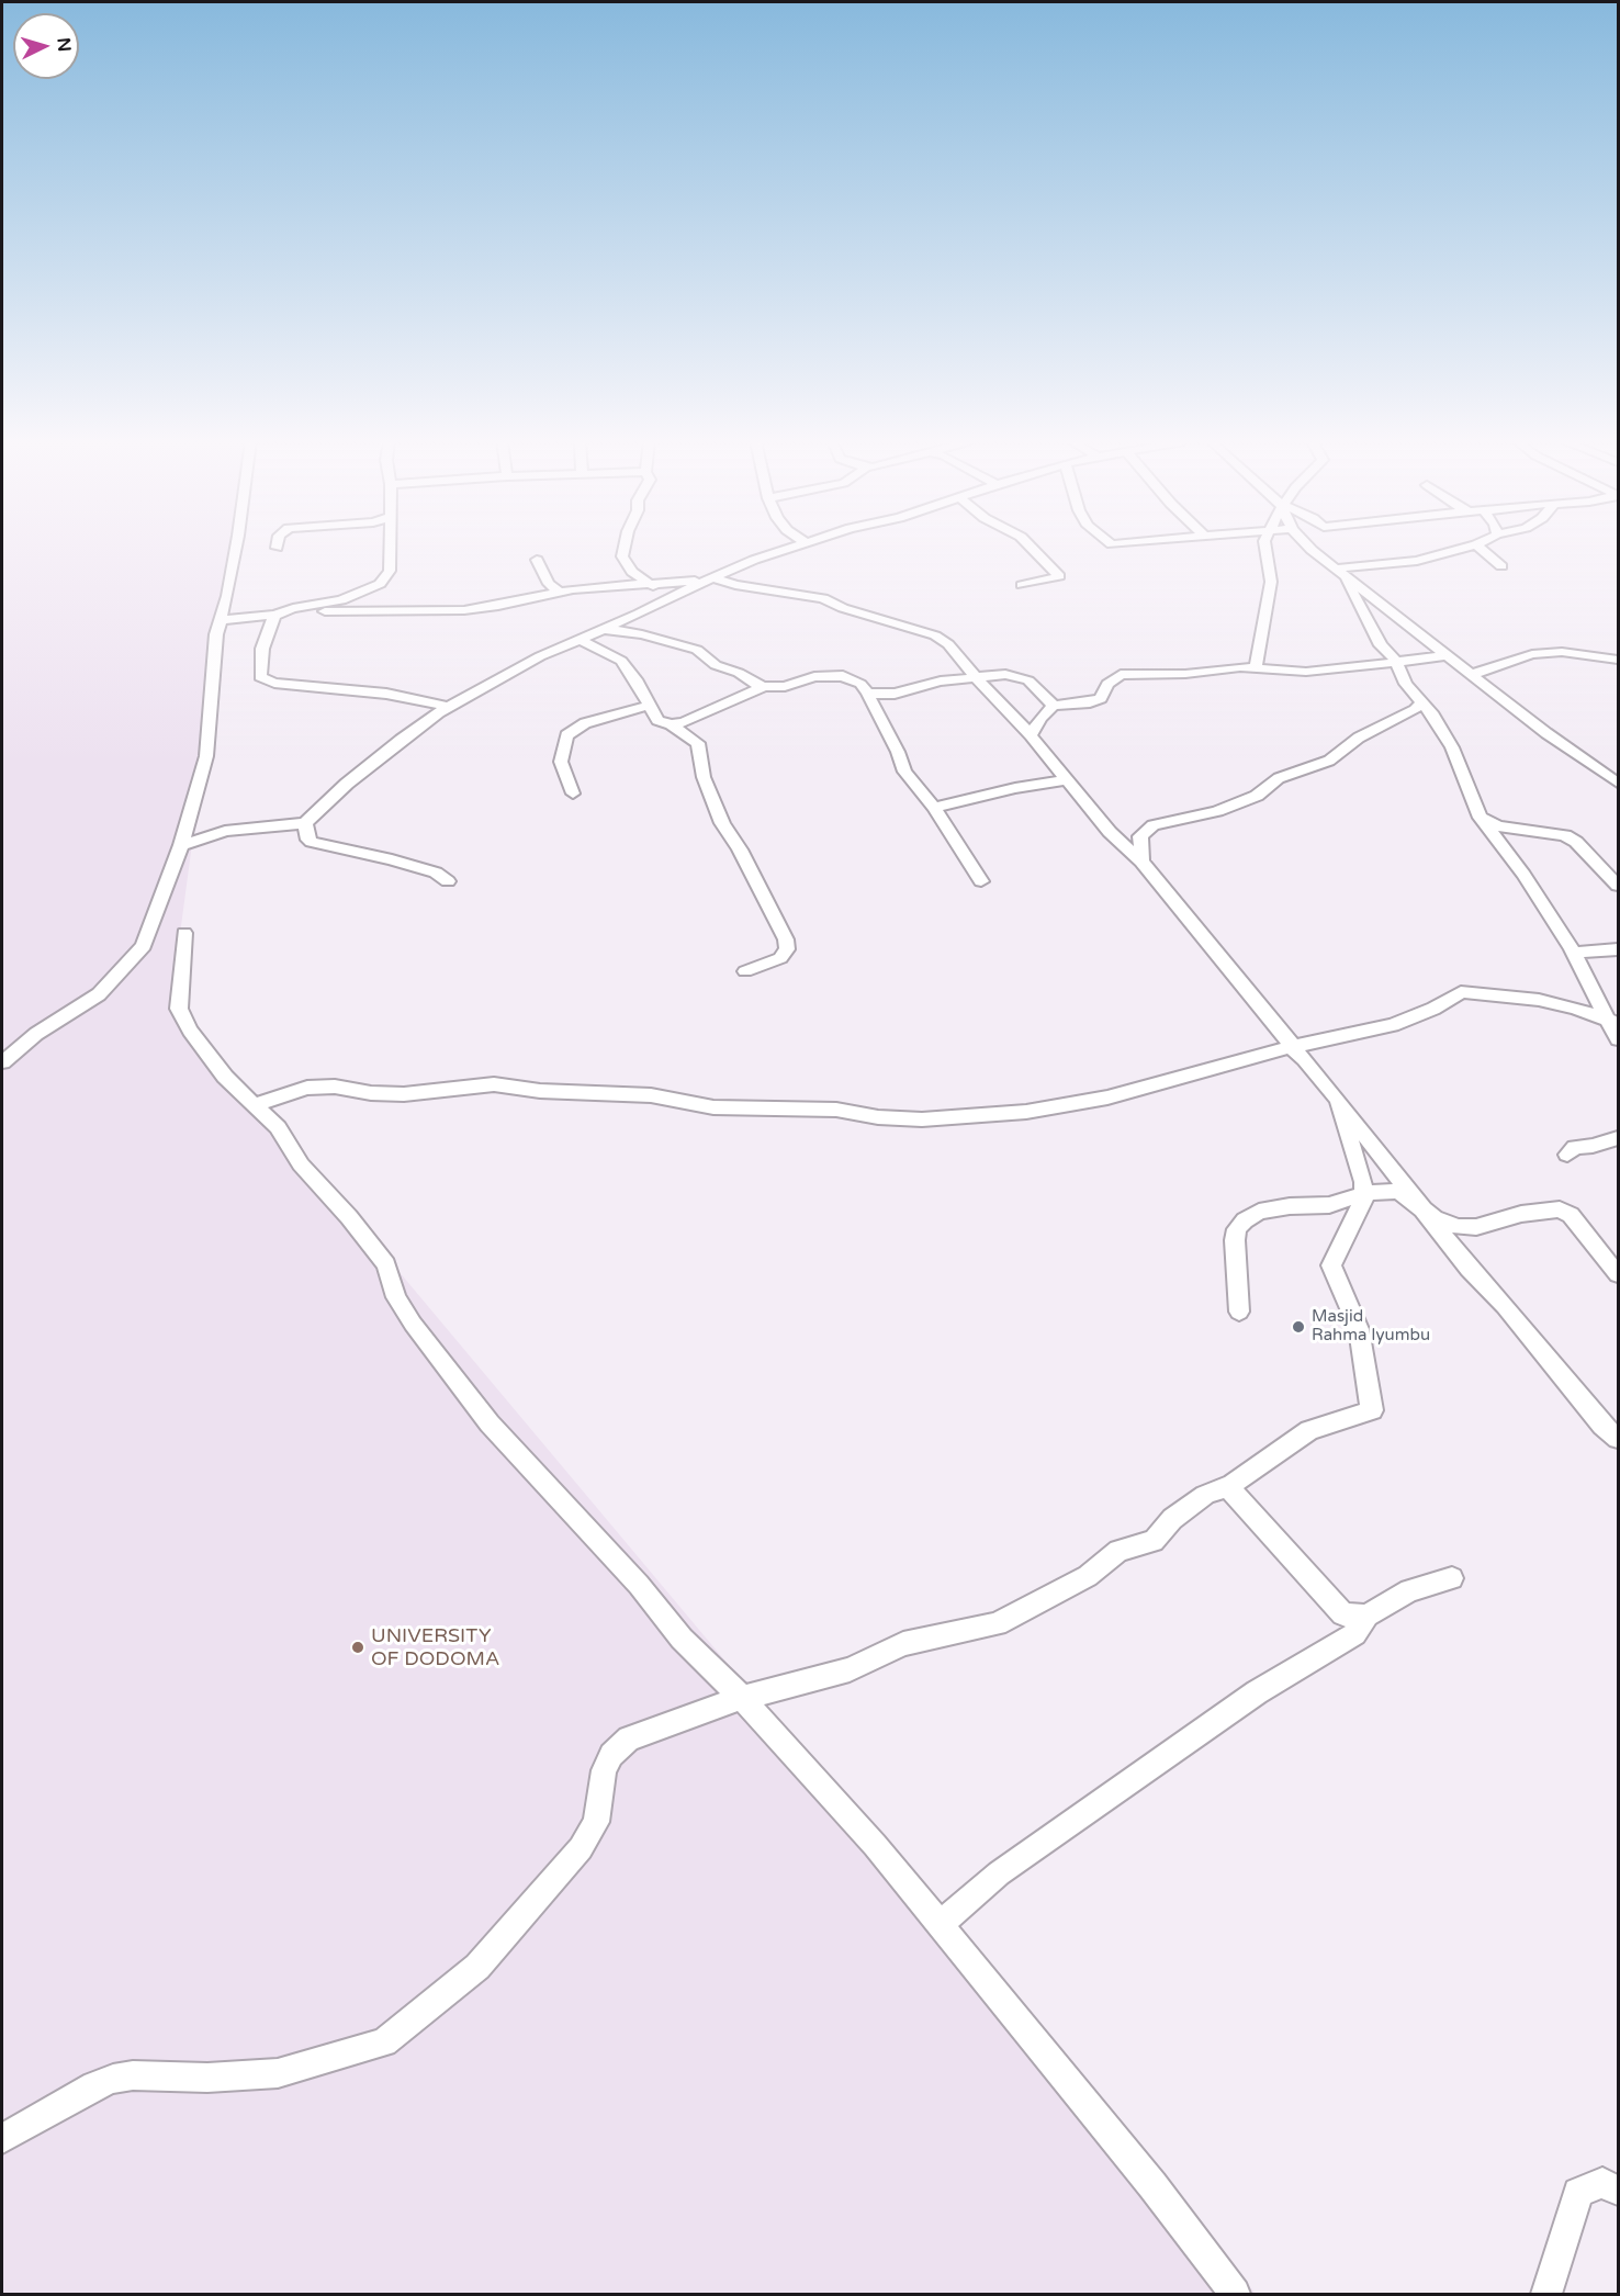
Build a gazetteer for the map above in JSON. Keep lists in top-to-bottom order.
{
  "places": ["Masjid Rahma Iyumbu", "UNIVERSITY OF DODOMA"],
  "north": "right"
}
